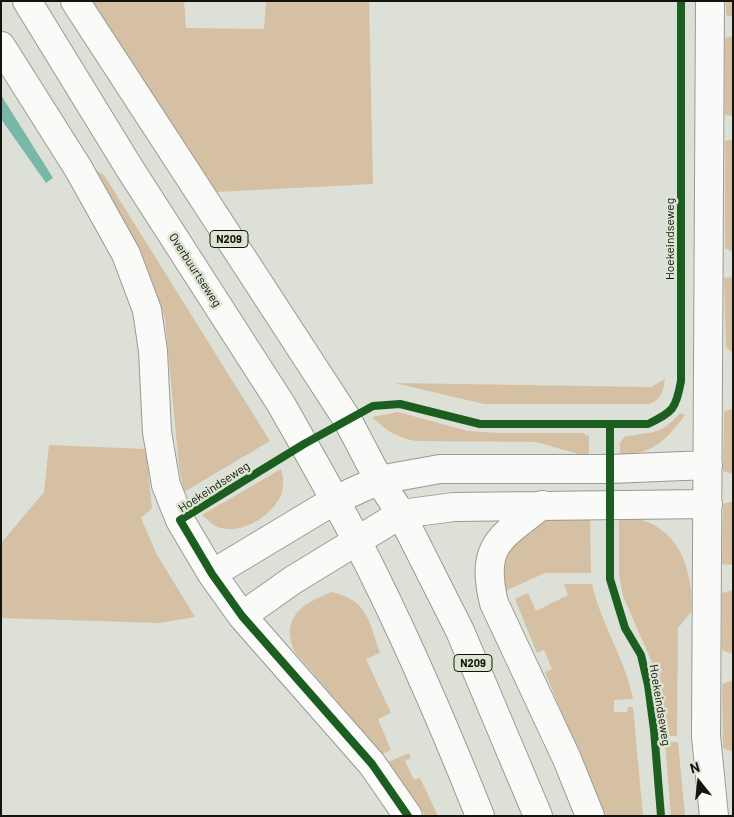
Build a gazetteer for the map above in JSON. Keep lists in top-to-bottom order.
{
  "streets": {
    "street": ["N209", "Hoekeindseweg", "Overbuurtseweg"]
  },
  "north": "top"
}
